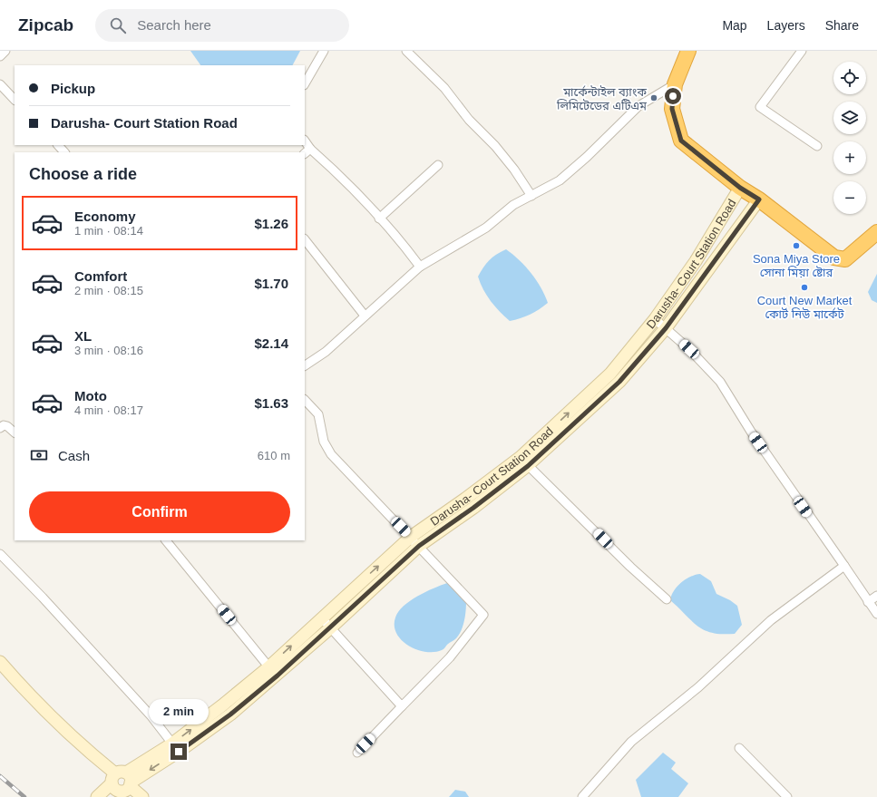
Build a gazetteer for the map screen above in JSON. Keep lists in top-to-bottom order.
{
  "streets": {
    "street": ["Darusha- Court Station Road"]
  },
  "places": ["মার্কেন্টাইল ব্যাংক লিমিটেডের এটিএম", "Sona Miya Store সোনা মিয়া ষ্টোর", "Court New Market কোর্ট নিউ মার্কেট"],
  "page": {
    "header": "Zipcab",
    "search": "Search here",
    "nav": ["Map", "Layers", "Share"],
    "map_buttons": ["+", "−"],
    "banner": ["Pickup", "Darusha- Court Station Road"],
    "heading": "Choose a ride",
    "list": [
      {
        "name": "Economy",
        "note": "1 min · 08:14",
        "value": "$1.26"
      },
      {
        "name": "Comfort",
        "note": "2 min · 08:15",
        "value": "$1.70"
      },
      {
        "name": "XL",
        "note": "3 min · 08:16",
        "value": "$2.14"
      },
      {
        "name": "Moto",
        "note": "4 min · 08:17",
        "value": "$1.63"
      }
    ],
    "pay": ["Cash", "610 m"],
    "buttons": "Confirm",
    "bubble": "2 min"
  }
}
